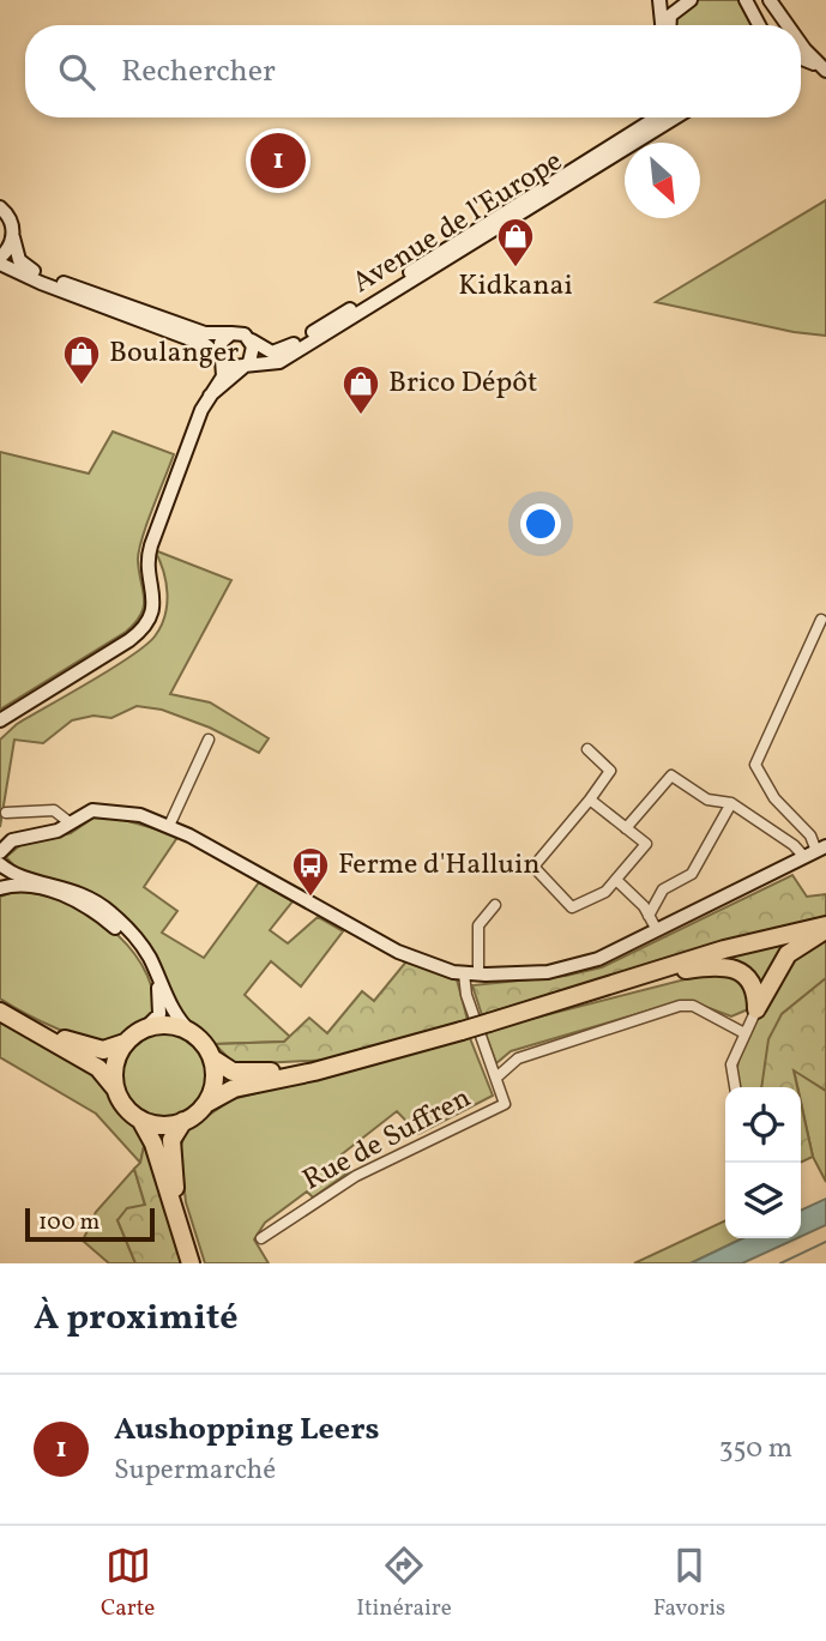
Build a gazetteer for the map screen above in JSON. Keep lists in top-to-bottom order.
{
  "streets": {
    "street": ["Avenue de l'Europe", "Rue de Suffren"]
  },
  "places": {
    "shop": ["Kidkanai", "Boulanger", "Brico Dépôt"],
    "bus stop": ["Ferme d'Halluin"]
  },
  "scale_bar": "100 m",
  "north": "bottom right",
  "page": {
    "search": "Rechercher",
    "pins": "1",
    "scale": "100 m",
    "heading": "À proximité",
    "list": [
      {
        "mark": "1",
        "name": "Aushopping Leers",
        "note": "Supermarché",
        "value": "350 m"
      }
    ],
    "nav": ["Carte", "Itinéraire", "Favoris"]
  }
}
